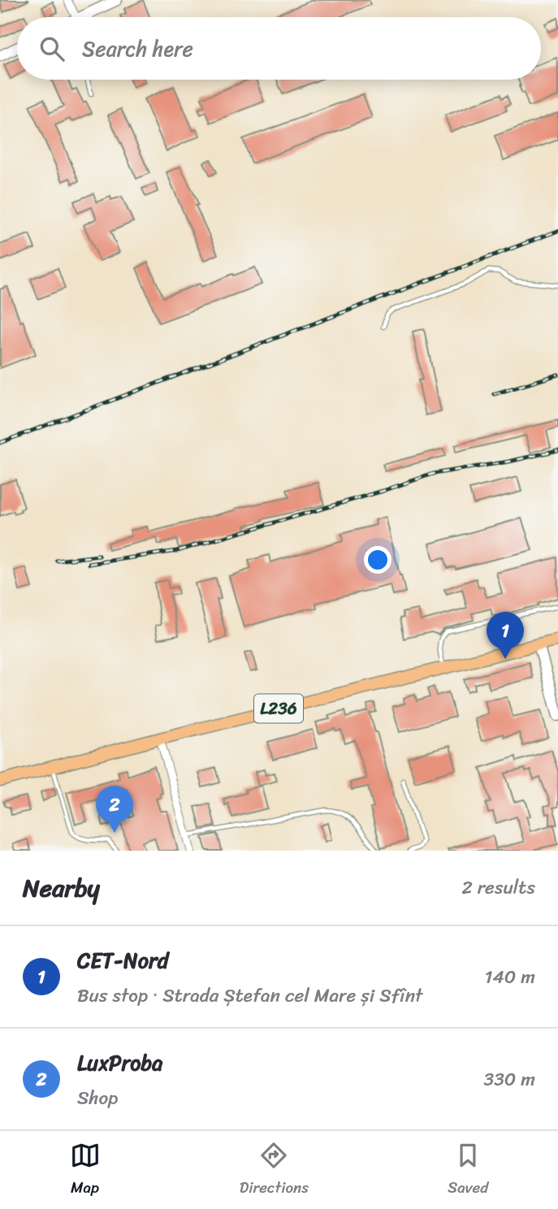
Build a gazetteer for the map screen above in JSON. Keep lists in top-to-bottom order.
{
  "streets": {
    "main road": ["L236"]
  },
  "page": {
    "search": "Search here",
    "pins": ["1", "2"],
    "heading": ["Nearby", "2 results"],
    "list": [
      {
        "mark": "1",
        "name": "CET-Nord",
        "note": "Bus stop · Strada Ștefan cel Mare și Sfînt",
        "value": "140 m"
      },
      {
        "mark": "2",
        "name": "LuxProba",
        "note": "Shop",
        "value": "330 m"
      }
    ],
    "nav": ["Map", "Directions", "Saved"]
  }
}
